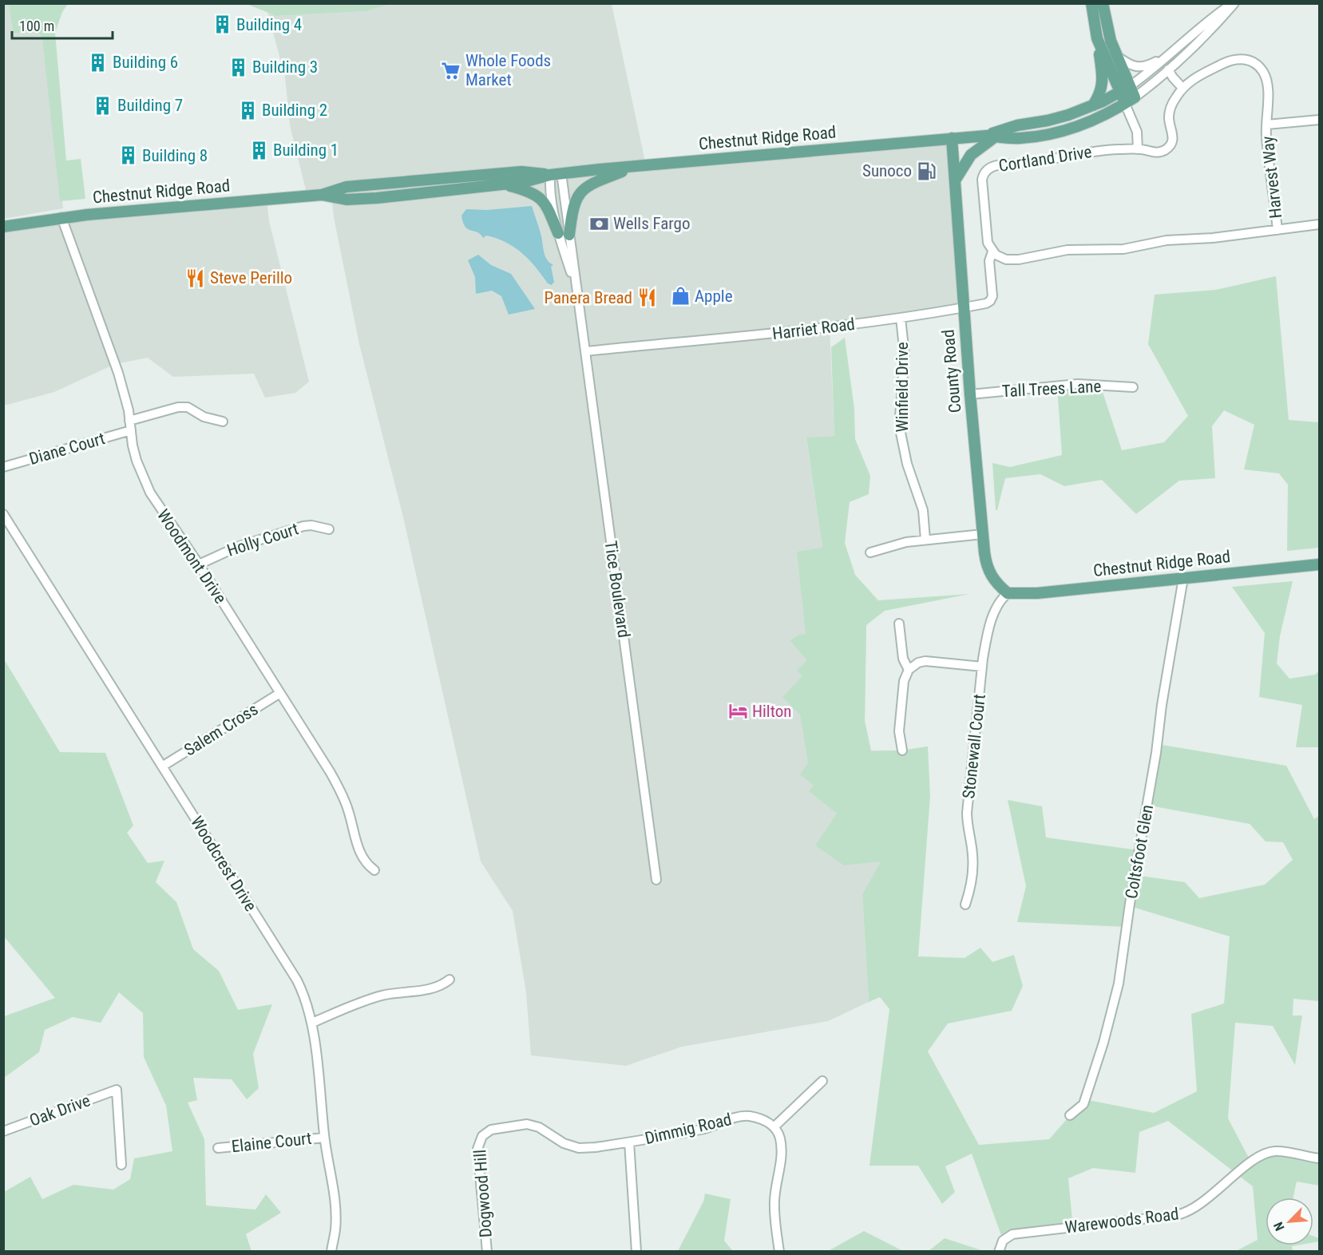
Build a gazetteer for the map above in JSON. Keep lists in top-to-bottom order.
{
  "streets": {
    "main road": ["Chestnut Ridge Road", "County Road"],
    "street": [
      "Cortland Drive",
      "Harvest Way",
      "Harriet Road",
      "Winfield Drive",
      "Tall Trees Lane",
      "Diane Court",
      "Holly Court",
      "Woodmont Drive",
      "Tice Boulevard",
      "Salem Cross",
      "Stonewall Court",
      "Coltsfoot Glen",
      "Woodcrest Drive",
      "Oak Drive",
      "Dimmig Road",
      "Elaine Court",
      "Dogwood Hill",
      "Warewoods Road"
    ]
  },
  "crossings": [
    ["Chestnut Ridge Road", "County Road"],
    ["Chestnut Ridge Road", "Woodmont Drive"],
    ["Chestnut Ridge Road", "Tice Boulevard"],
    ["Chestnut Ridge Road", "Stonewall Court"],
    ["Chestnut Ridge Road", "Coltsfoot Glen"],
    ["Cortland Drive", "Harvest Way"],
    ["Cortland Drive", "Harriet Road"],
    ["Harriet Road", "County Road"],
    ["Harriet Road", "Winfield Drive"],
    ["Harriet Road", "Tice Boulevard"],
    ["County Road", "Tall Trees Lane"],
    ["County Road", "Stonewall Court"],
    ["Diane Court", "Woodmont Drive"],
    ["Holly Court", "Woodmont Drive"],
    ["Woodmont Drive", "Salem Cross"],
    ["Salem Cross", "Woodcrest Drive"],
    ["Woodcrest Drive", "Elaine Court"],
    ["Dimmig Road", "Dogwood Hill"]
  ],
  "places": {
    "building": [
      "Building 4",
      "Building 6",
      "Building 3",
      "Building 7",
      "Building 2",
      "Building 1",
      "Building 8"
    ],
    "supermarket": ["Whole Foods Market"],
    "fuel station": ["Sunoco"],
    "bank": ["Wells Fargo"],
    "restaurant": ["Steve Perillo", "Panera Bread"],
    "shop": ["Apple"],
    "hotel": ["Hilton"]
  },
  "scale_bar": "100 m",
  "north": "bottom left"
}
